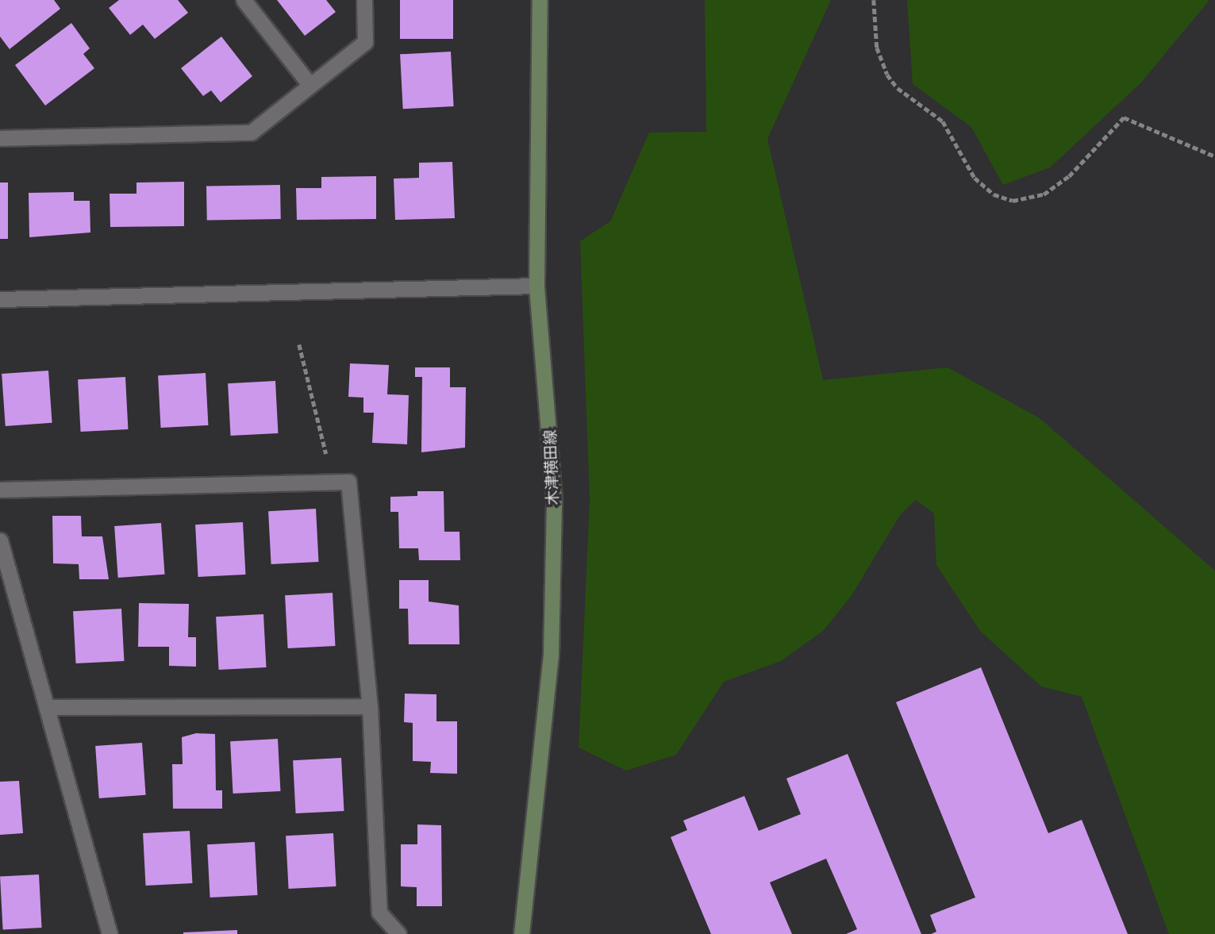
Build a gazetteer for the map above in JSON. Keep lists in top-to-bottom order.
{
  "streets": {
    "main road": ["木津横田線"]
  }
}
